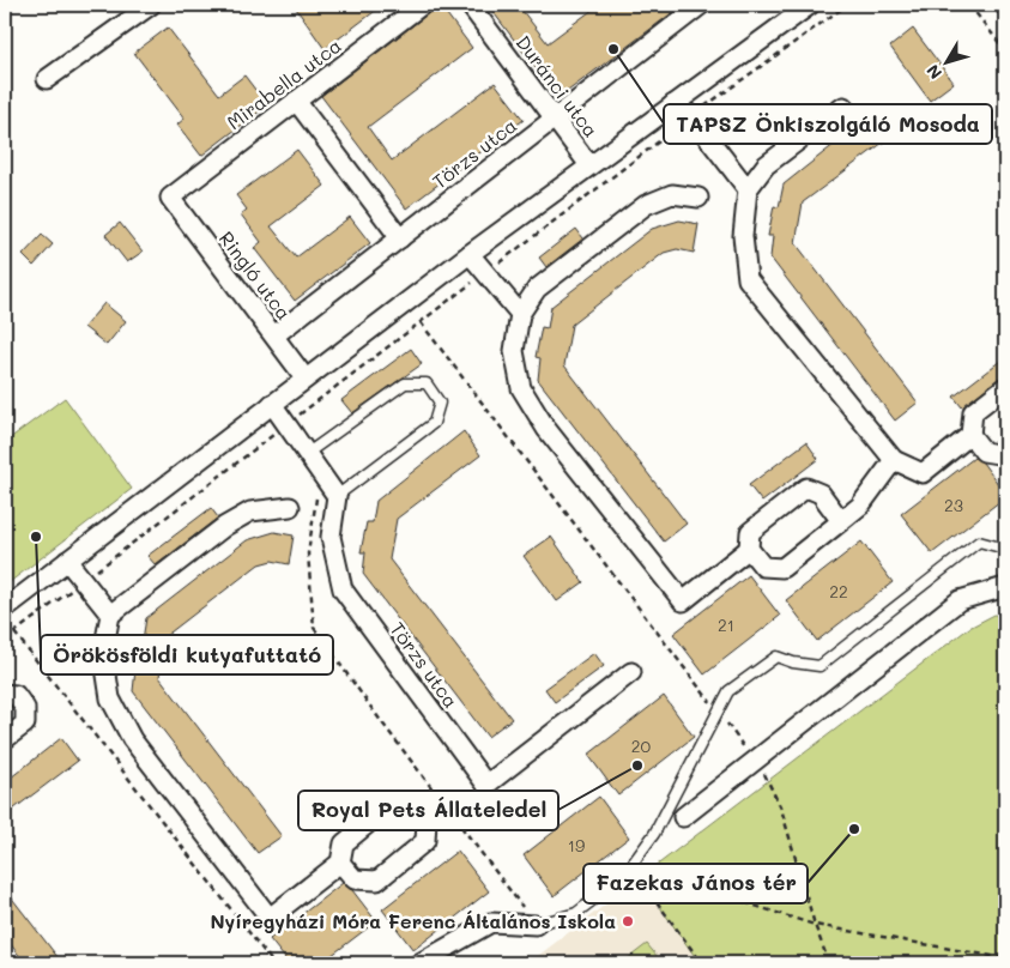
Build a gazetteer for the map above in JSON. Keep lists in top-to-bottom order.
{
  "streets": {
    "street": [
      "Mirabella utca",
      "Duránci utca",
      "Törzs utca",
      "Ringló utca"
    ]
  },
  "crossings": [
    ["Mirabella utca", "Ringló utca"],
    ["Duránci utca", "Törzs utca"],
    ["Törzs utca", "Ringló utca"]
  ],
  "places": [
    "TAPSZ Önkiszolgáló Mosoda",
    "Örökösföldi kutyafuttató",
    "Royal Pets Állateledel",
    "Fazekas János tér",
    "Nyíregyházi Móra Ferenc Általános Iskola"
  ],
  "house_numbers": [
    "23",
    "22",
    "21",
    "20",
    "19"
  ],
  "north": "bottom left"
}
